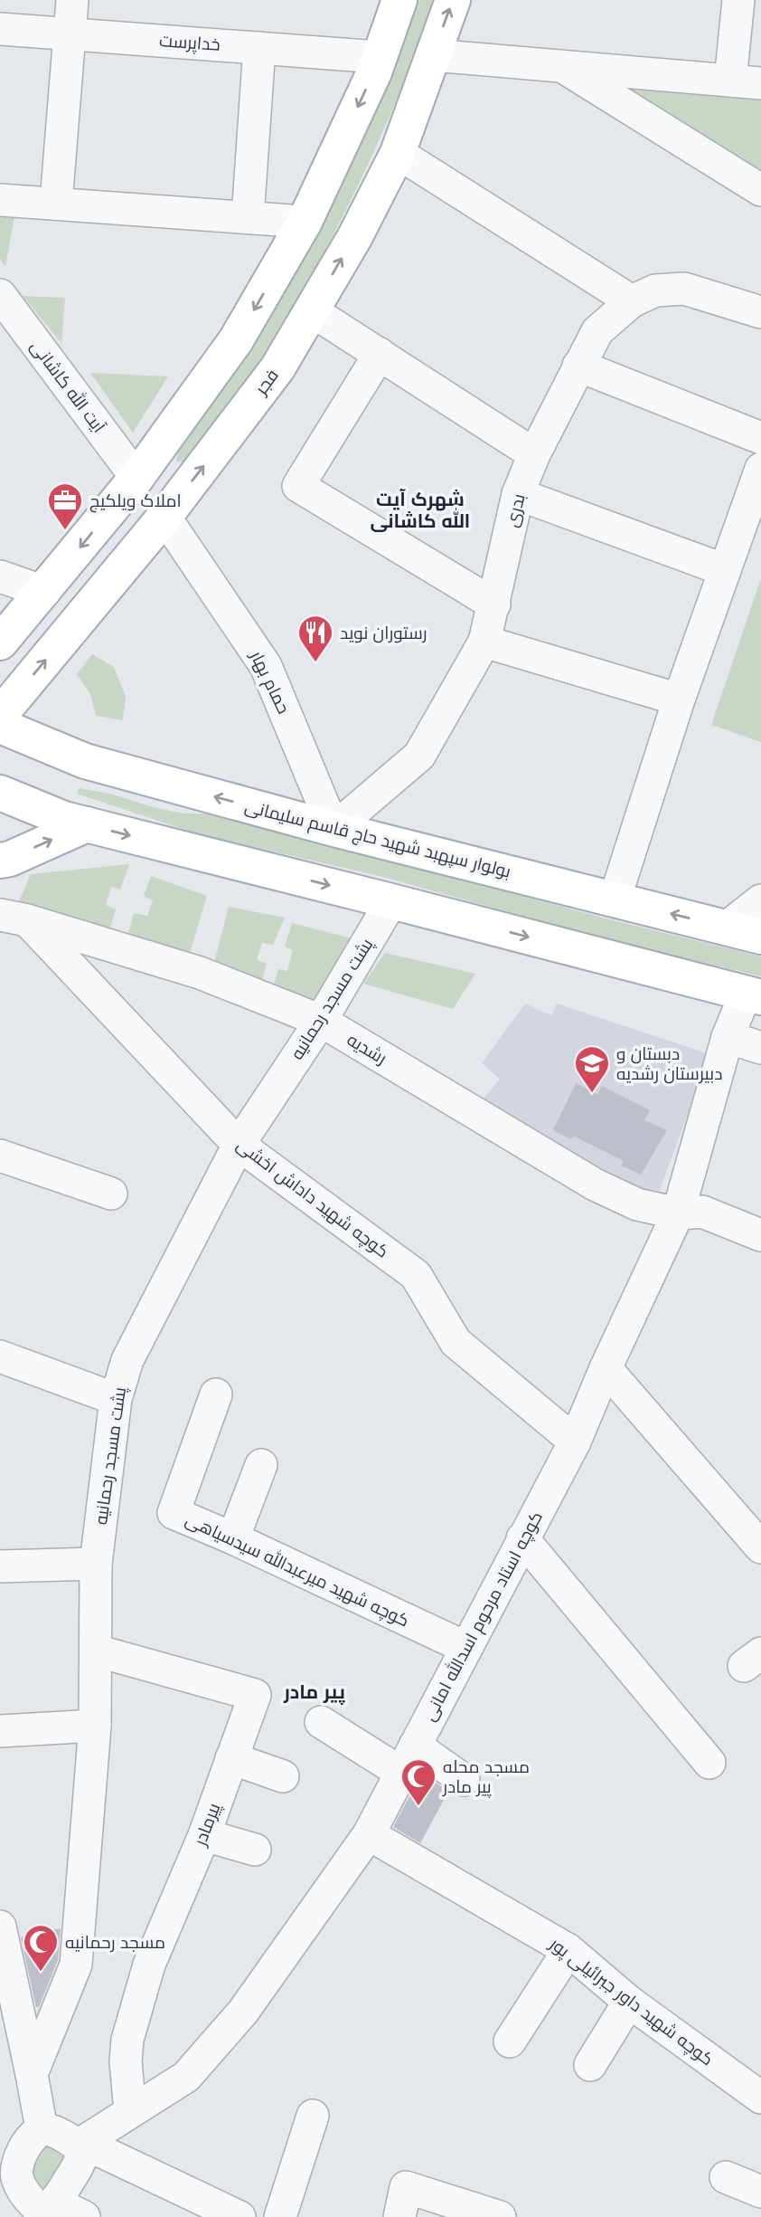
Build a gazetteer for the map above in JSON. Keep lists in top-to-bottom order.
{
  "streets": {
    "main road": ["فجر", "بولوار سپهبد شهید حاج قاسم سلیمانی"],
    "street": [
      "خداپرست",
      "آیت الله کاشانی",
      "بدری",
      "حمام بهار",
      "پشت مسجد رحمانیه",
      "رشدیه",
      "کوچه شهید داداش اخشی",
      "کوچه شهید میرعبدالله سیدسیاهی",
      "کوچه استاد مرحوم اسدالله امانی",
      "پیرمادر",
      "کوچه شهید داور جبرائیلی پور"
    ]
  },
  "crossings": [
    ["فجر", "حمام بهار"],
    ["بدری", "حمام بهار"],
    ["بدری", "بولوار سپهبد شهید حاج قاسم سلیمانی"],
    ["حمام بهار", "بولوار سپهبد شهید حاج قاسم سلیمانی"],
    ["پشت مسجد رحمانیه", "رشدیه"],
    ["پشت مسجد رحمانیه", "کوچه شهید داداش اخشی"],
    ["پشت مسجد رحمانیه", "پیرمادر"],
    ["رشدیه", "کوچه شهید داداش اخشی"],
    ["رشدیه", "کوچه استاد مرحوم اسدالله امانی"],
    ["کوچه شهید داداش اخشی", "کوچه استاد مرحوم اسدالله امانی"],
    ["کوچه شهید میرعبدالله سیدسیاهی", "کوچه استاد مرحوم اسدالله امانی"],
    ["کوچه استاد مرحوم اسدالله امانی", "پیرمادر"],
    ["کوچه استاد مرحوم اسدالله امانی", "کوچه شهید داور جبرائیلی پور"]
  ],
  "districts": ["شهرک آیت الله کاشانی", "پیر مادر"],
  "places": {
    "office": ["املاک ویلکیج"],
    "restaurant": ["رستوران نوید"],
    "school or university": ["دبستان و دبیرستان رشدیه"],
    "mosque": ["مسجد محله پیر مادر", "مسجد رحمانیه"]
  }
}
